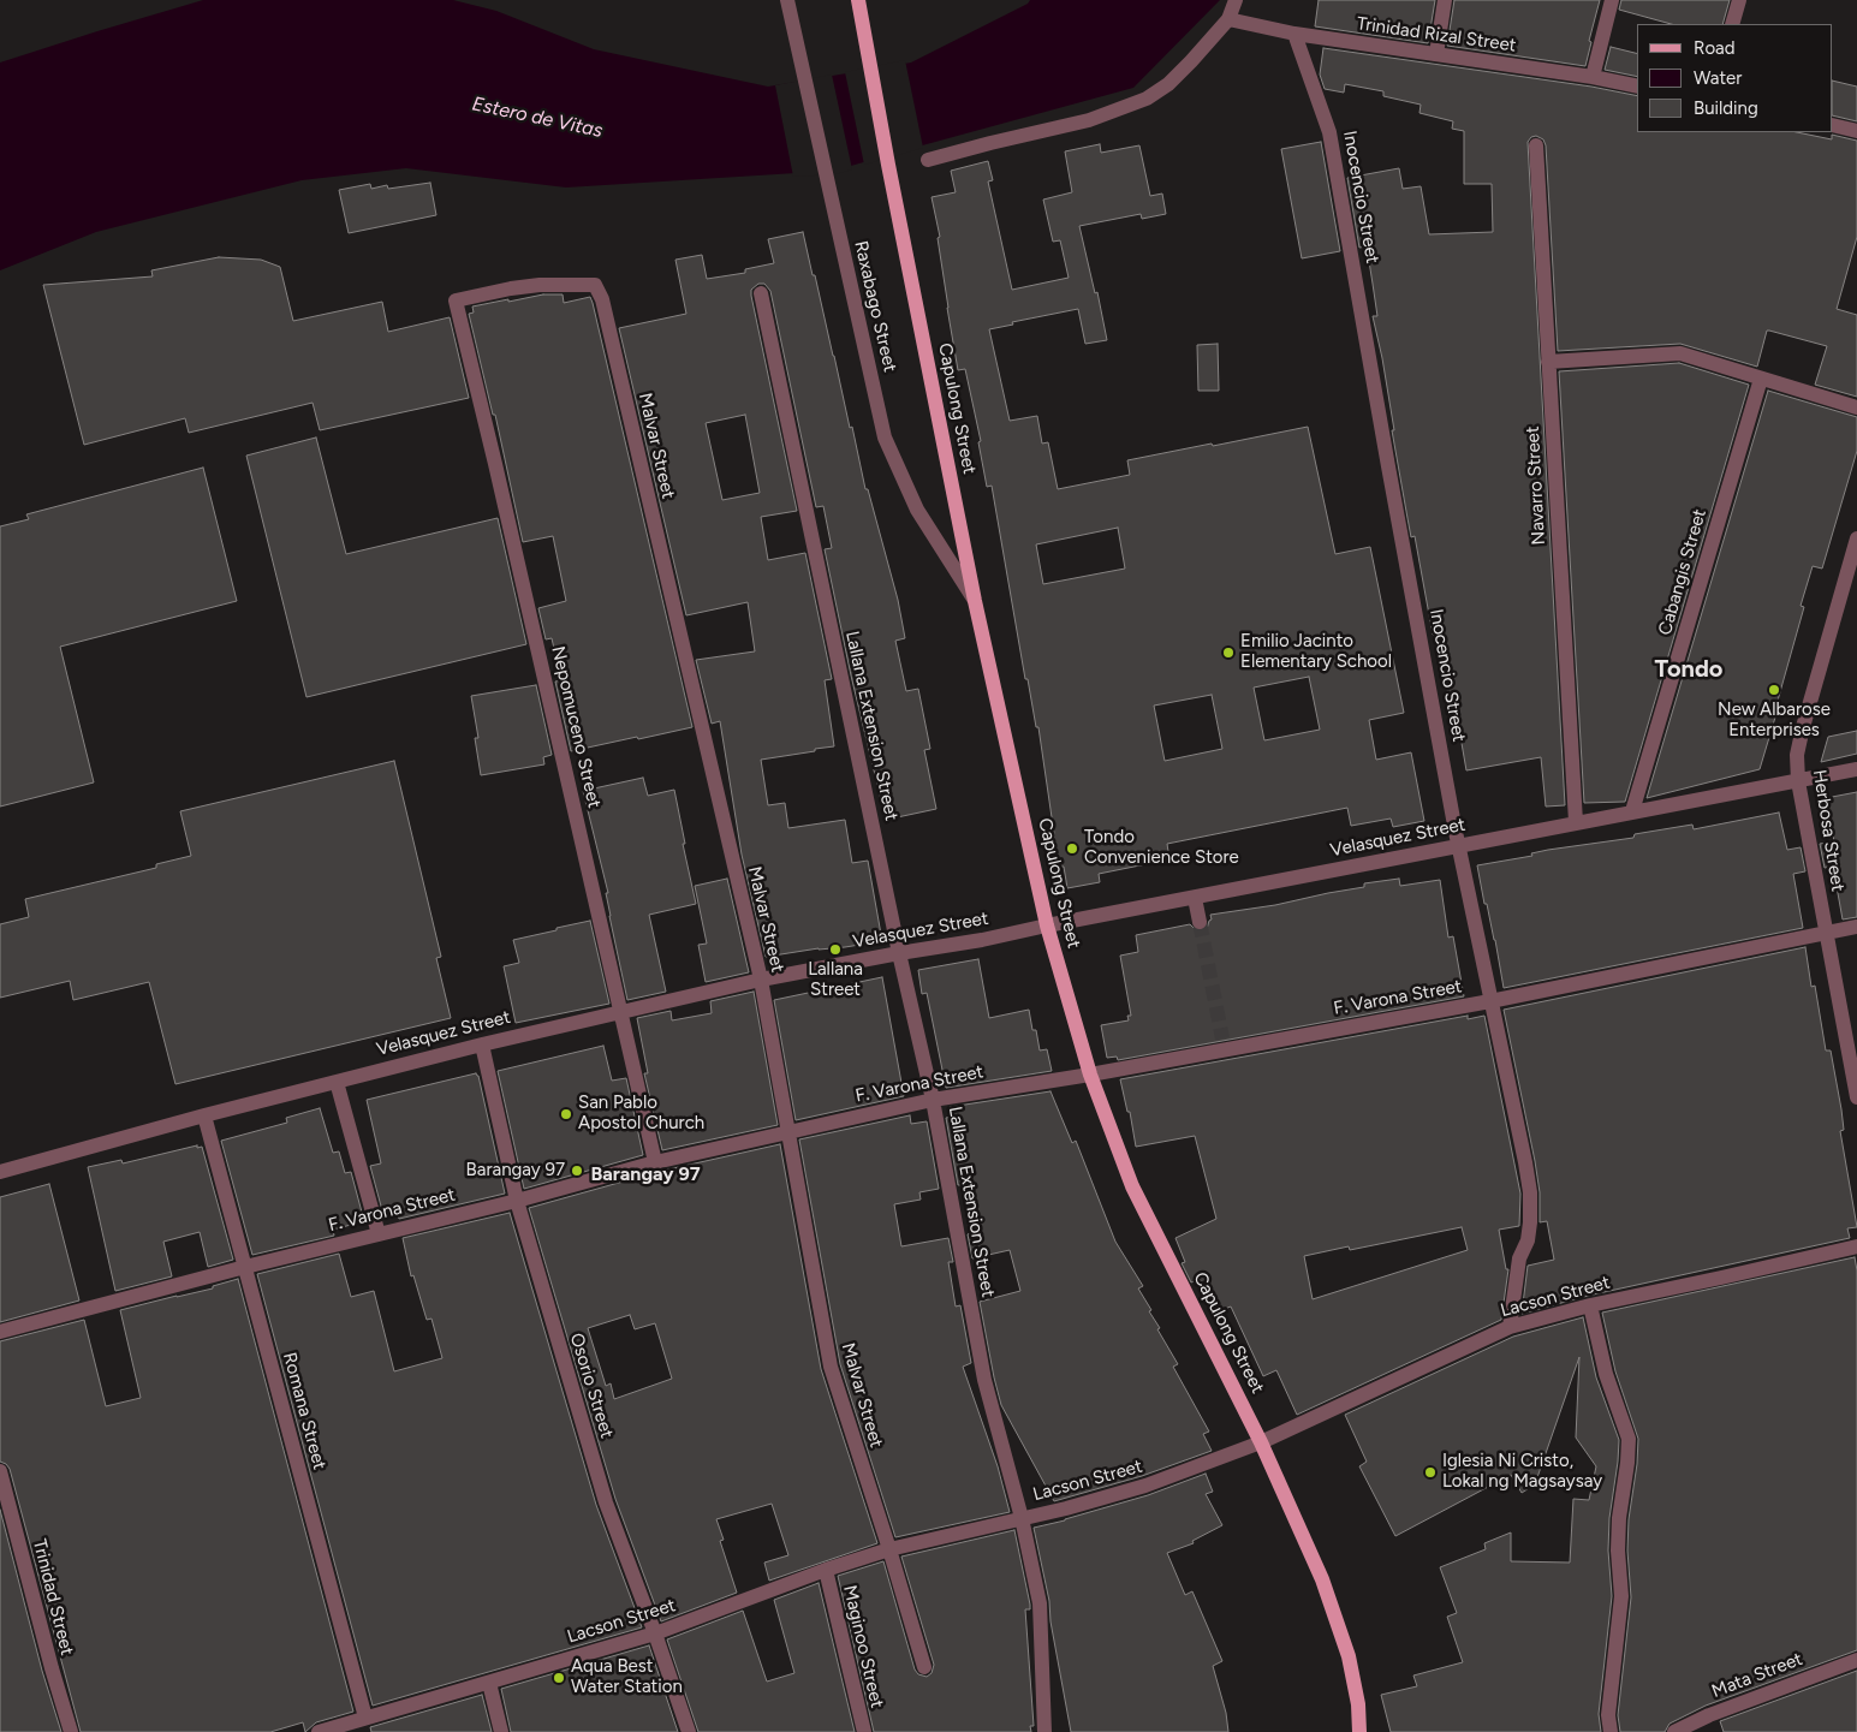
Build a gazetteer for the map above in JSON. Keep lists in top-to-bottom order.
{
  "streets": {
    "main road": ["Capulong Street"],
    "street": [
      "Trinidad Rizal Street",
      "Inocencio Street",
      "Raxabago Street",
      "Malvar Street",
      "Navarro Street",
      "Cabangis Street",
      "Lallana Extension Street",
      "Nepomuceno Street",
      "Herbosa Street",
      "Velasquez Street",
      "F. Varona Street",
      "Lacson Street",
      "Osorio Street",
      "Romana Street",
      "Trinidad Street",
      "Maginoo Street",
      "Mata Street"
    ]
  },
  "crossings": [
    ["Trinidad Rizal Street", "Inocencio Street"],
    ["Inocencio Street", "Velasquez Street"],
    ["Inocencio Street", "F. Varona Street"],
    ["Inocencio Street", "Lacson Street"],
    ["Raxabago Street", "Capulong Street"],
    ["Capulong Street", "Velasquez Street"],
    ["Capulong Street", "F. Varona Street"],
    ["Capulong Street", "Lacson Street"],
    ["Malvar Street", "Nepomuceno Street"],
    ["Malvar Street", "Velasquez Street"],
    ["Malvar Street", "F. Varona Street"],
    ["Malvar Street", "Lacson Street"],
    ["Navarro Street", "Velasquez Street"],
    ["Cabangis Street", "Velasquez Street"],
    ["Lallana Extension Street", "Velasquez Street"],
    ["Lallana Extension Street", "F. Varona Street"],
    ["Lallana Extension Street", "Lacson Street"],
    ["Nepomuceno Street", "Velasquez Street"],
    ["Nepomuceno Street", "F. Varona Street"],
    ["Herbosa Street", "Velasquez Street"],
    ["Herbosa Street", "F. Varona Street"],
    ["Velasquez Street", "Osorio Street"],
    ["Velasquez Street", "Romana Street"],
    ["F. Varona Street", "Osorio Street"],
    ["F. Varona Street", "Romana Street"],
    ["Lacson Street", "Osorio Street"],
    ["Lacson Street", "Romana Street"],
    ["Lacson Street", "Maginoo Street"]
  ],
  "districts": ["Tondo", "Barangay 97"],
  "water": ["Estero de Vitas"],
  "places": [
    "Emilio Jacinto Elementary School",
    "New Albarose Enterprises",
    "Tondo Convenience Store",
    "Lallana Street",
    "San Pablo Apostol Church",
    "Barangay 97",
    "Iglesia Ni Cristo, Lokal ng Magsaysay",
    "Aqua Best Water Station"
  ],
  "legend": ["Road", "Water", "Building"]
}
